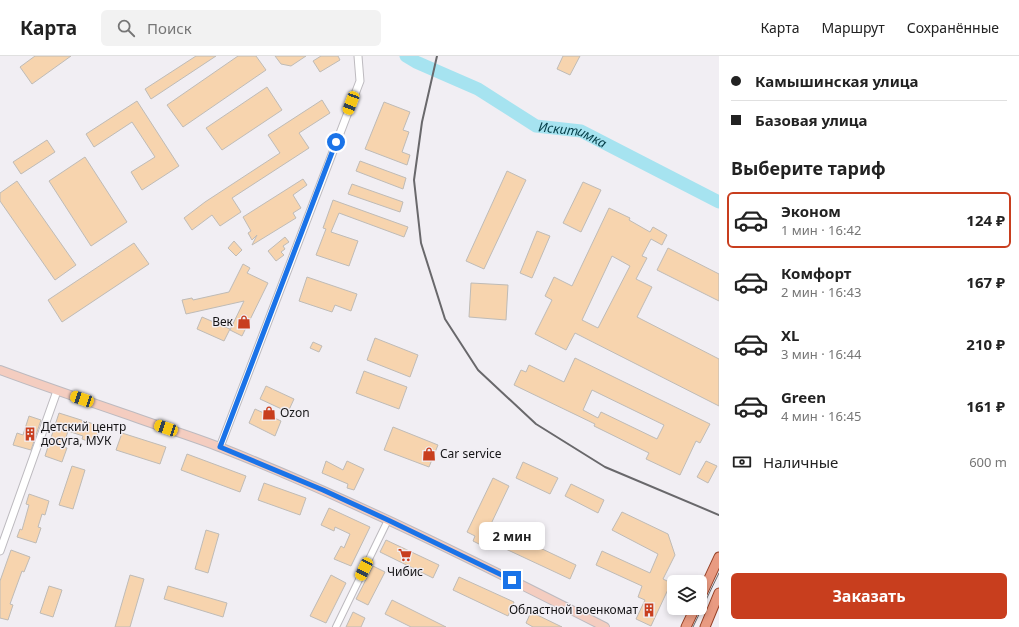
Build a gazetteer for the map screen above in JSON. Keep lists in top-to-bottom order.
{
  "water": ["Искитимка"],
  "places": {
    "shop": ["Век", "Ozon", "Car service"],
    "building": ["Детский центр досуга, МУК", "Областной военкомат"],
    "supermarket": ["Чибис"]
  },
  "page": {
    "header": "Карта",
    "search": "Поиск",
    "nav": ["Карта", "Маршрут", "Сохранённые"],
    "banner": ["Камышинская улица", "Базовая улица"],
    "heading": "Выберите тариф",
    "list": [
      {
        "name": "Эконом",
        "note": "1 мин · 16:42",
        "value": "124 ₽"
      },
      {
        "name": "Комфорт",
        "note": "2 мин · 16:43",
        "value": "167 ₽"
      },
      {
        "name": "XL",
        "note": "3 мин · 16:44",
        "value": "210 ₽"
      },
      {
        "name": "Green",
        "note": "4 мин · 16:45",
        "value": "161 ₽"
      }
    ],
    "pay": ["Наличные", "600 m"],
    "bubble": "2 мин",
    "buttons": "Заказать"
  }
}
